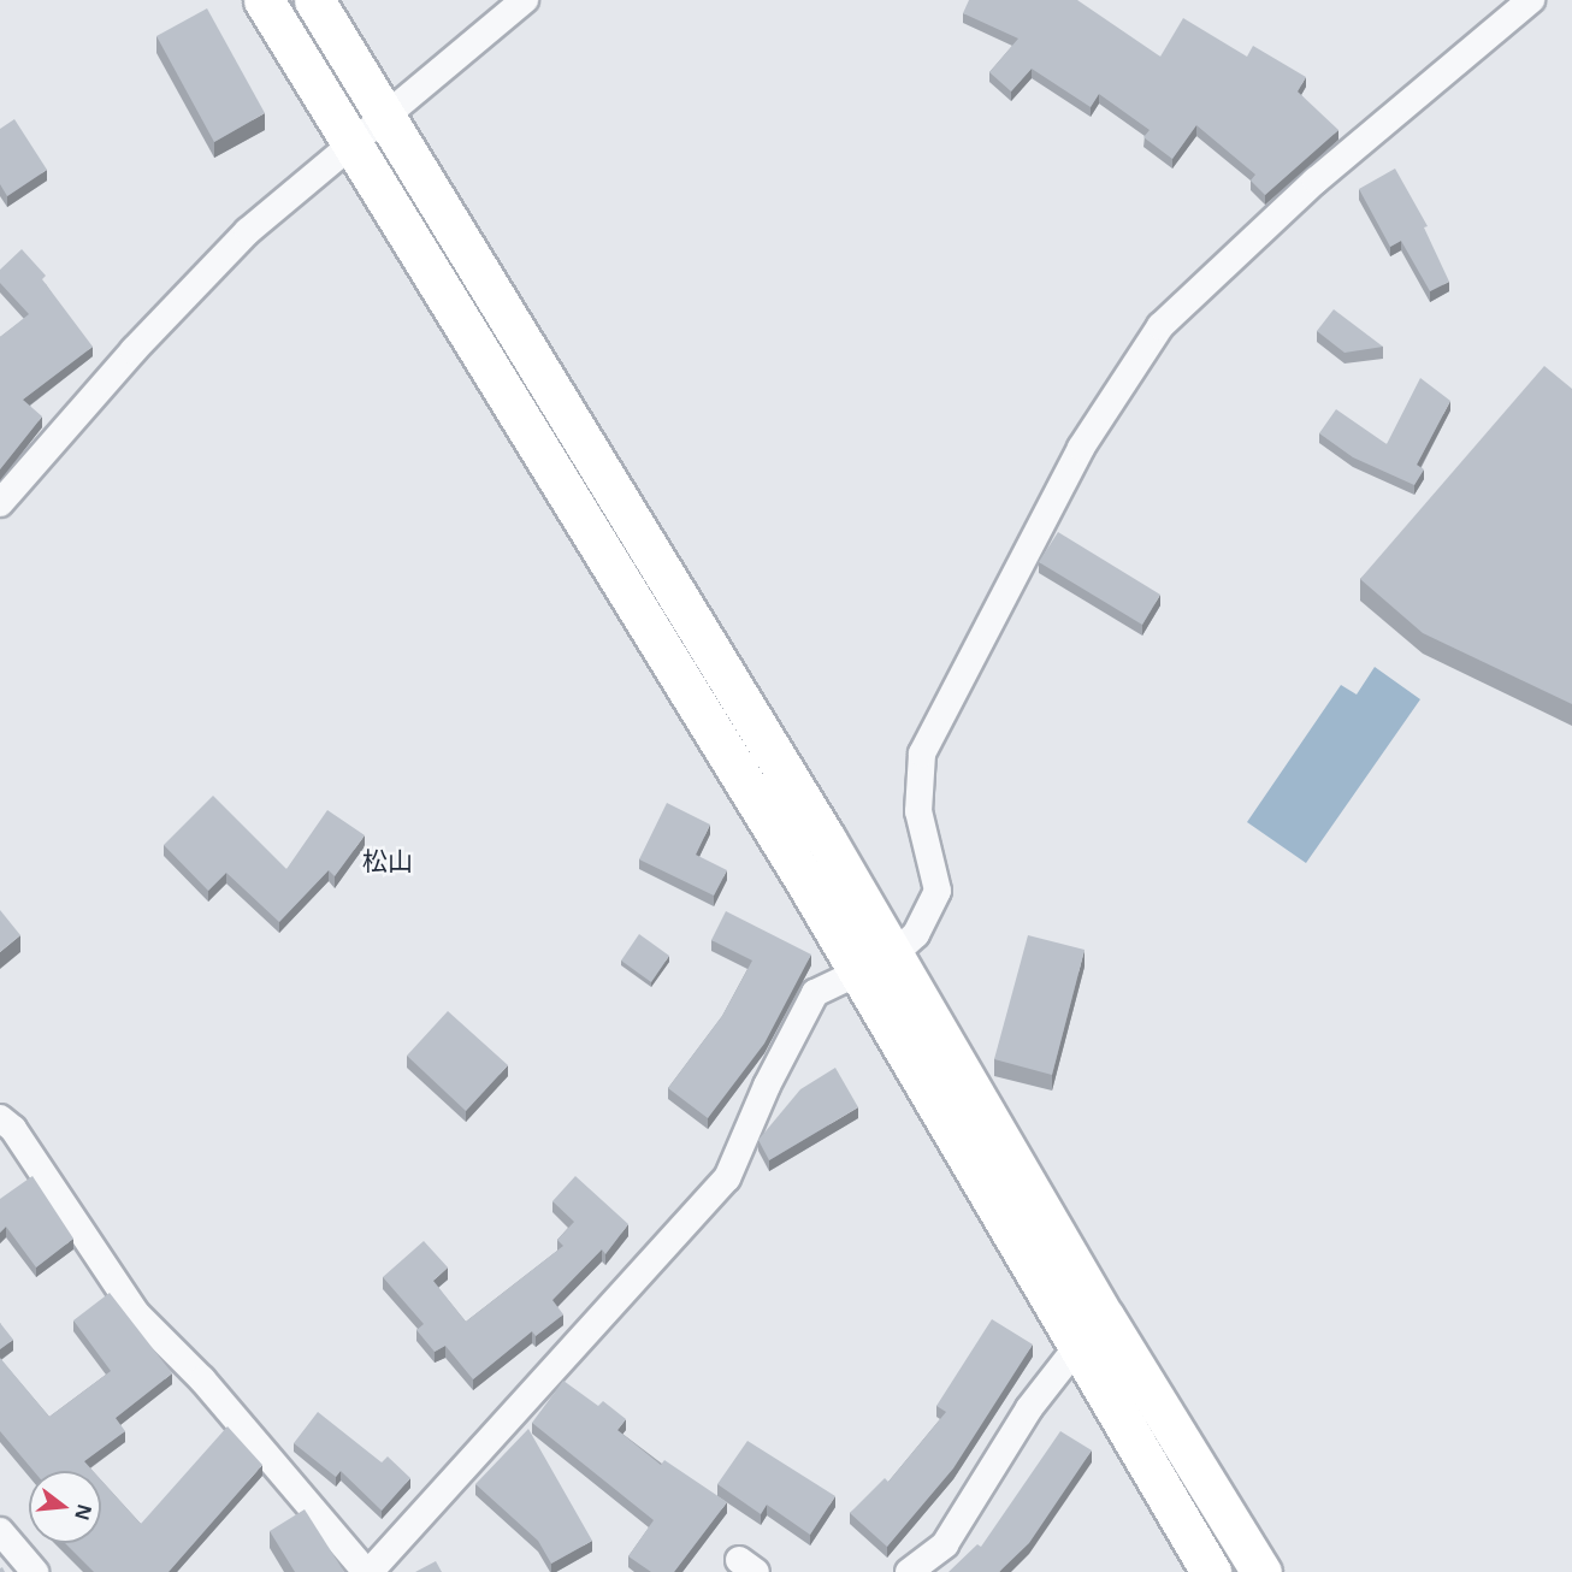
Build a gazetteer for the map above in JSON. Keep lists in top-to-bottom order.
{
  "districts": ["松山"],
  "north": "right"
}
